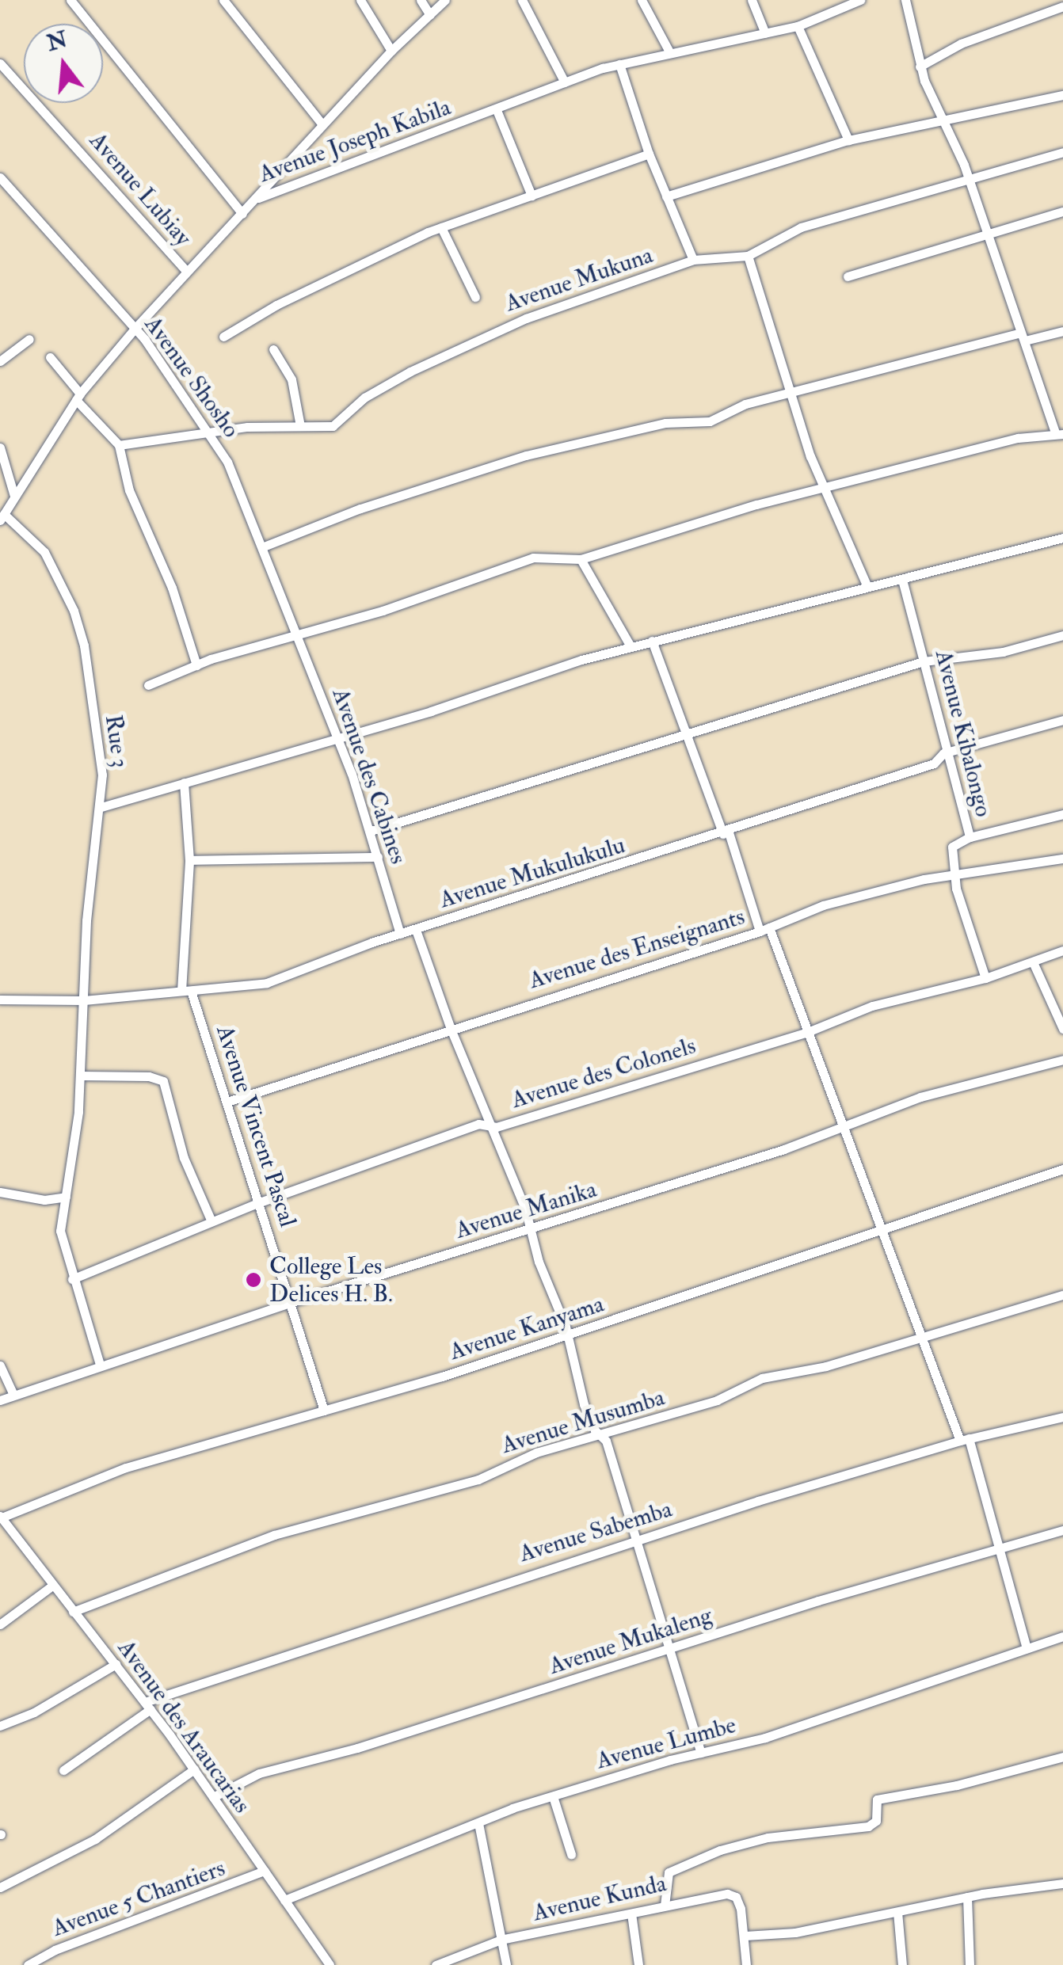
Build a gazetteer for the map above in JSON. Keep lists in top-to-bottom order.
{
  "streets": {
    "street": [
      "Avenue Joseph Kabila",
      "Avenue Lubiay",
      "Avenue Mukuna",
      "Avenue Shosho",
      "Avenue Kibalongo",
      "Rue 3",
      "Avenue des Cabines",
      "Avenue Mukulukulu",
      "Avenue des Enseignants",
      "Avenue des Colonels",
      "Avenue Vincent Pascal",
      "Avenue Manika",
      "Avenue Kanyama",
      "Avenue Musumba",
      "Avenue Sabemba",
      "Avenue Mukaleng",
      "Avenue des Araucarias",
      "Avenue Lumbe",
      "Avenue 5 Chantiers",
      "Avenue Kunda"
    ]
  },
  "crossings": [
    ["Avenue Joseph Kabila", "Avenue Lubiay"],
    ["Avenue Joseph Kabila", "Avenue Shosho"],
    ["Avenue Joseph Kabila", "Rue 3"],
    ["Avenue Mukuna", "Avenue Shosho"],
    ["Avenue Shosho", "Avenue des Cabines"],
    ["Avenue Kibalongo", "Avenue Mukulukulu"],
    ["Avenue Kibalongo", "Avenue des Enseignants"],
    ["Avenue Kibalongo", "Avenue des Colonels"],
    ["Rue 3", "Avenue Mukulukulu"],
    ["Rue 3", "Avenue des Colonels"],
    ["Rue 3", "Avenue Manika"],
    ["Avenue des Cabines", "Avenue Mukulukulu"],
    ["Avenue Mukulukulu", "Avenue Vincent Pascal"],
    ["Avenue des Enseignants", "Avenue Vincent Pascal"],
    ["Avenue des Colonels", "Avenue Vincent Pascal"],
    ["Avenue Vincent Pascal", "Avenue Manika"],
    ["Avenue Vincent Pascal", "Avenue Kanyama"],
    ["Avenue Kanyama", "Avenue des Araucarias"],
    ["Avenue Musumba", "Avenue des Araucarias"],
    ["Avenue Sabemba", "Avenue des Araucarias"],
    ["Avenue Mukaleng", "Avenue des Araucarias"],
    ["Avenue des Araucarias", "Avenue Lumbe"],
    ["Avenue des Araucarias", "Avenue 5 Chantiers"]
  ],
  "places": ["College Les Delices H. B."],
  "north": "top"
}
